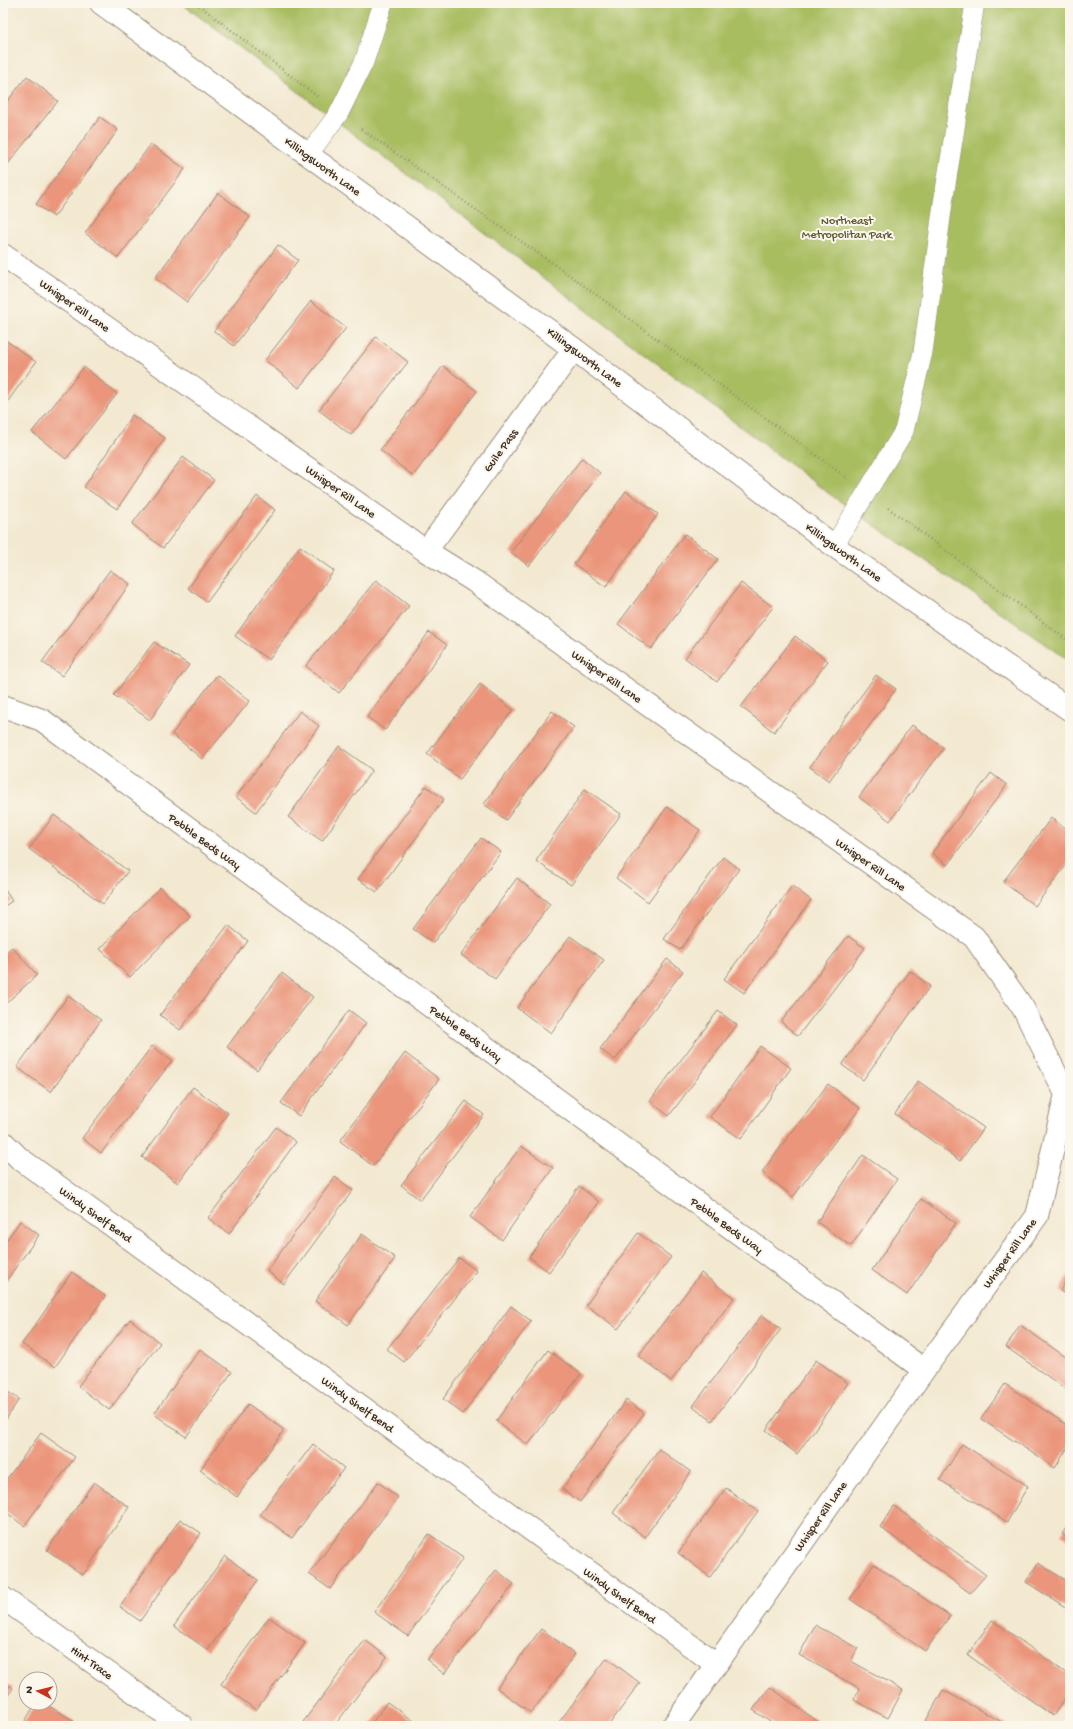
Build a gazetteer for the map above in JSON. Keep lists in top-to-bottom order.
{
  "streets": {
    "street": [
      "Killingsworth Lane",
      "Whisper Rill Lane",
      "Guile Pass",
      "Pebble Beds Way",
      "Windy Shelf Bend",
      "Hint Trace"
    ]
  },
  "crossings": [
    ["Killingsworth Lane", "Guile Pass"],
    ["Whisper Rill Lane", "Guile Pass"],
    ["Whisper Rill Lane", "Pebble Beds Way"],
    ["Whisper Rill Lane", "Windy Shelf Bend"]
  ],
  "parks": ["Northeast Metropolitan Park"],
  "north": "left"
}
